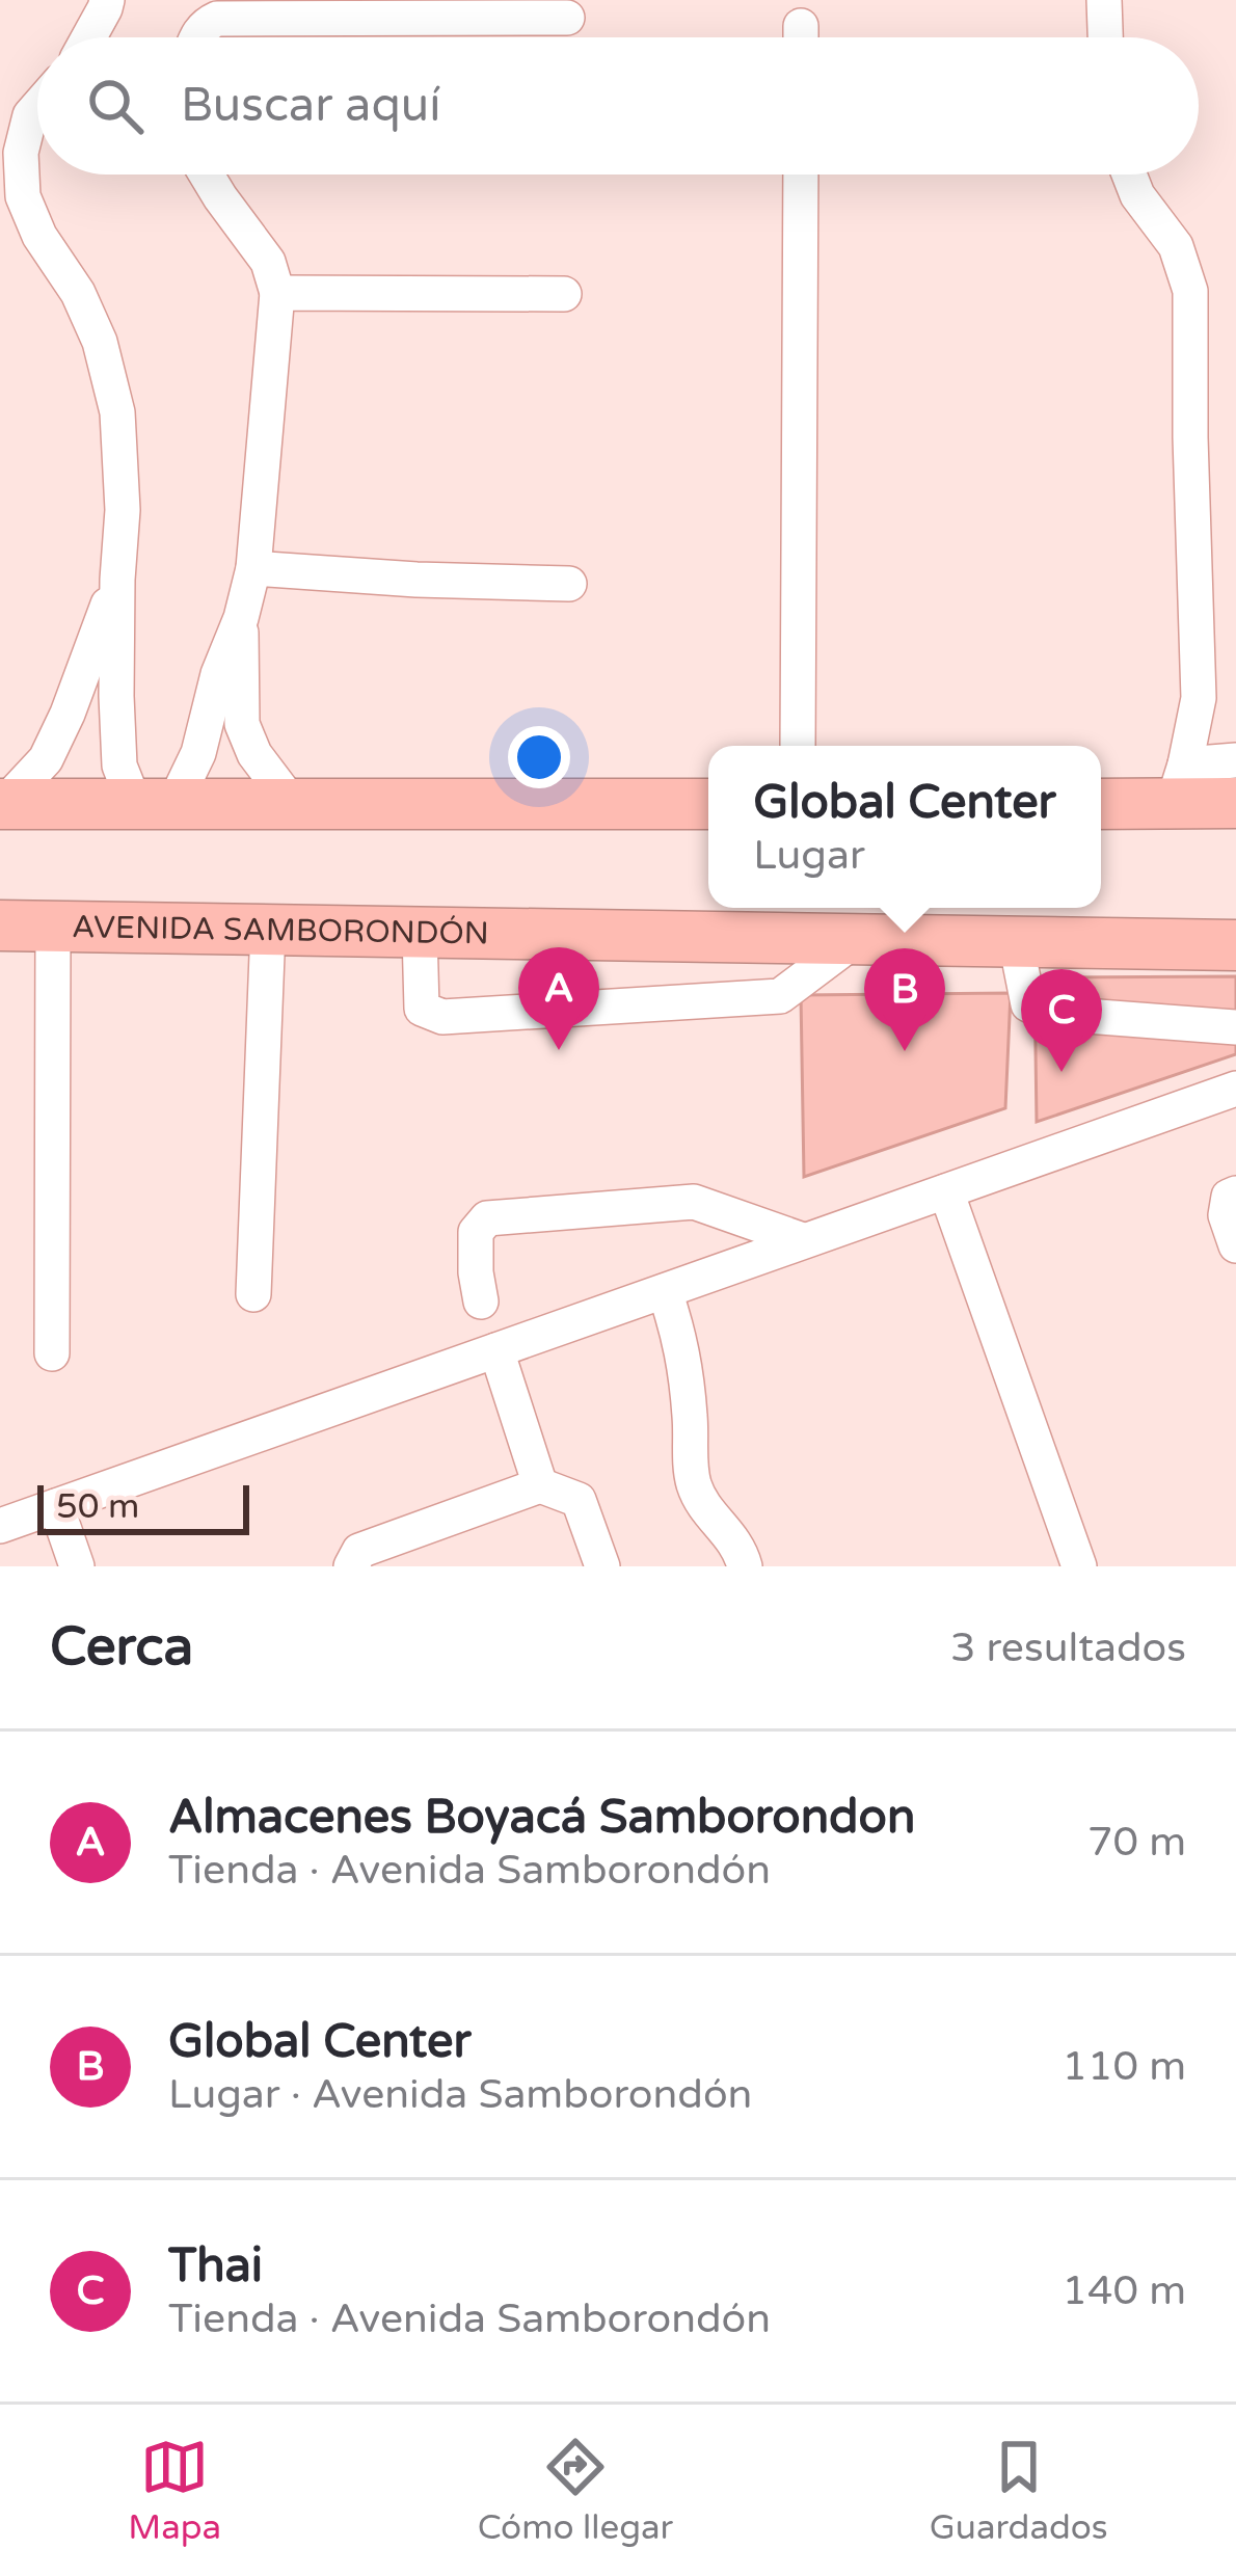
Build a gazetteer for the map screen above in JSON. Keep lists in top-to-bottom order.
{
  "streets": {
    "highway": ["AVENIDA SAMBORONDÓN"]
  },
  "scale_bar": "50 m",
  "page": {
    "search": "Buscar aquí",
    "popup": ["Global Center", "Lugar"],
    "pins": ["A", "B", "C"],
    "scale": "50 m",
    "heading": ["Cerca", "3 resultados"],
    "list": [
      {
        "mark": "A",
        "name": "Almacenes Boyacá Samborondon",
        "note": "Tienda · Avenida Samborondón",
        "value": "70 m"
      },
      {
        "mark": "B",
        "name": "Global Center",
        "note": "Lugar · Avenida Samborondón",
        "value": "110 m"
      },
      {
        "mark": "C",
        "name": "Thai",
        "note": "Tienda · Avenida Samborondón",
        "value": "140 m"
      }
    ],
    "nav": ["Mapa", "Cómo llegar", "Guardados"]
  }
}
